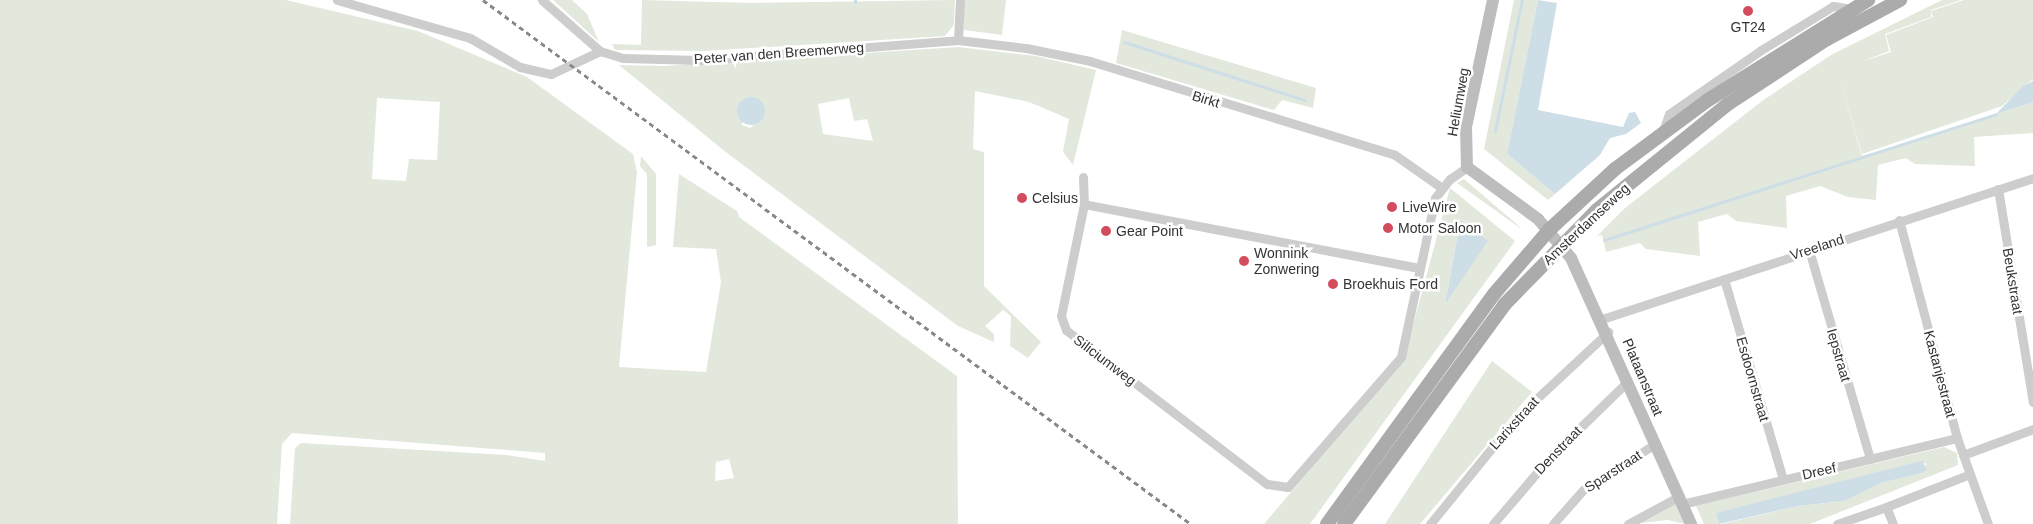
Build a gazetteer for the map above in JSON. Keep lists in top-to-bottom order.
{
  "streets": {
    "main road": ["Amsterdamseweg"],
    "street": [
      "Peter van den Breemerweg",
      "Birkt",
      "Heliumweg",
      "Vreeland",
      "Beukstraat",
      "Iepstraat",
      "Siliciumweg",
      "Kastanjestraat",
      "Plataanstraat",
      "Esdoornstraat",
      "Larixstraat",
      "Denstraat",
      "Sparstraat",
      "Dreef"
    ]
  },
  "crossings": [
    ["Peter van den Breemerweg", "Birkt"],
    ["Birkt", "Siliciumweg"],
    ["Heliumweg", "Siliciumweg"],
    ["Amsterdamseweg", "Plataanstraat"],
    ["Vreeland", "Beukstraat"],
    ["Vreeland", "Iepstraat"],
    ["Vreeland", "Kastanjestraat"],
    ["Vreeland", "Plataanstraat"],
    ["Vreeland", "Esdoornstraat"],
    ["Iepstraat", "Dreef"],
    ["Kastanjestraat", "Dreef"],
    ["Plataanstraat", "Larixstraat"],
    ["Plataanstraat", "Denstraat"],
    ["Plataanstraat", "Sparstraat"],
    ["Plataanstraat", "Dreef"],
    ["Esdoornstraat", "Dreef"]
  ],
  "places": [
    "GT24",
    "Celsius",
    "LiveWire",
    "Motor Saloon",
    "Gear Point",
    "Wonnink Zonwering",
    "Broekhuis Ford"
  ]
}
